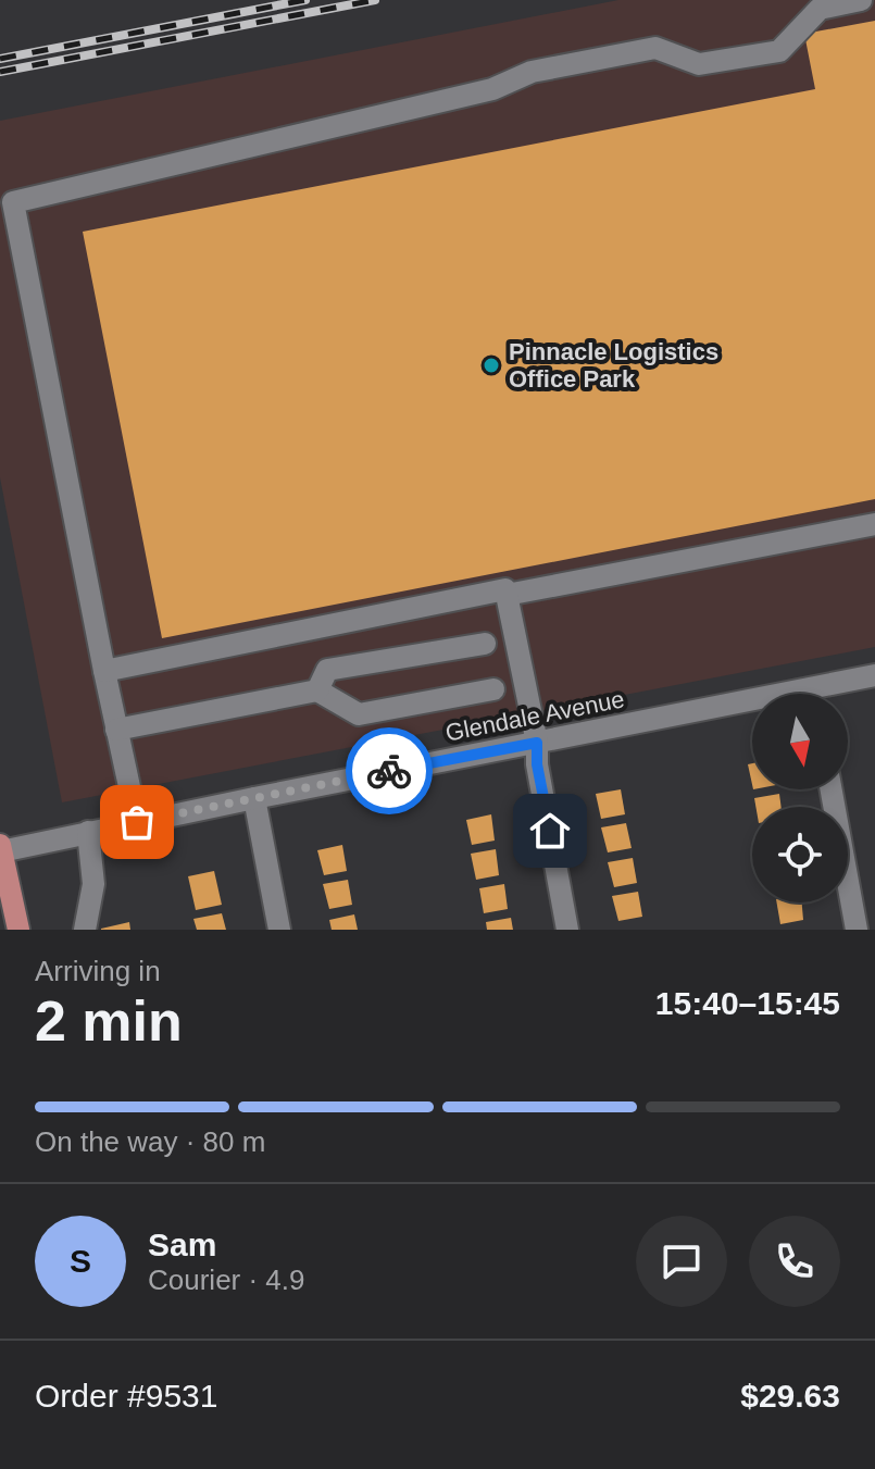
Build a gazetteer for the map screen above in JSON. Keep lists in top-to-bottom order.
{
  "streets": {
    "street": ["Glendale Avenue"]
  },
  "places": ["Pinnacle Logistics Office Park"],
  "north": "bottom",
  "page": {
    "heading": ["2 min", "Arriving in", "15:40–15:45"],
    "panel": [
      "Sam",
      "Courier · 4.9",
      "Order #9531",
      "$29.63"
    ],
    "bar": "On the way · 80 m",
    "round": "S"
  }
}
